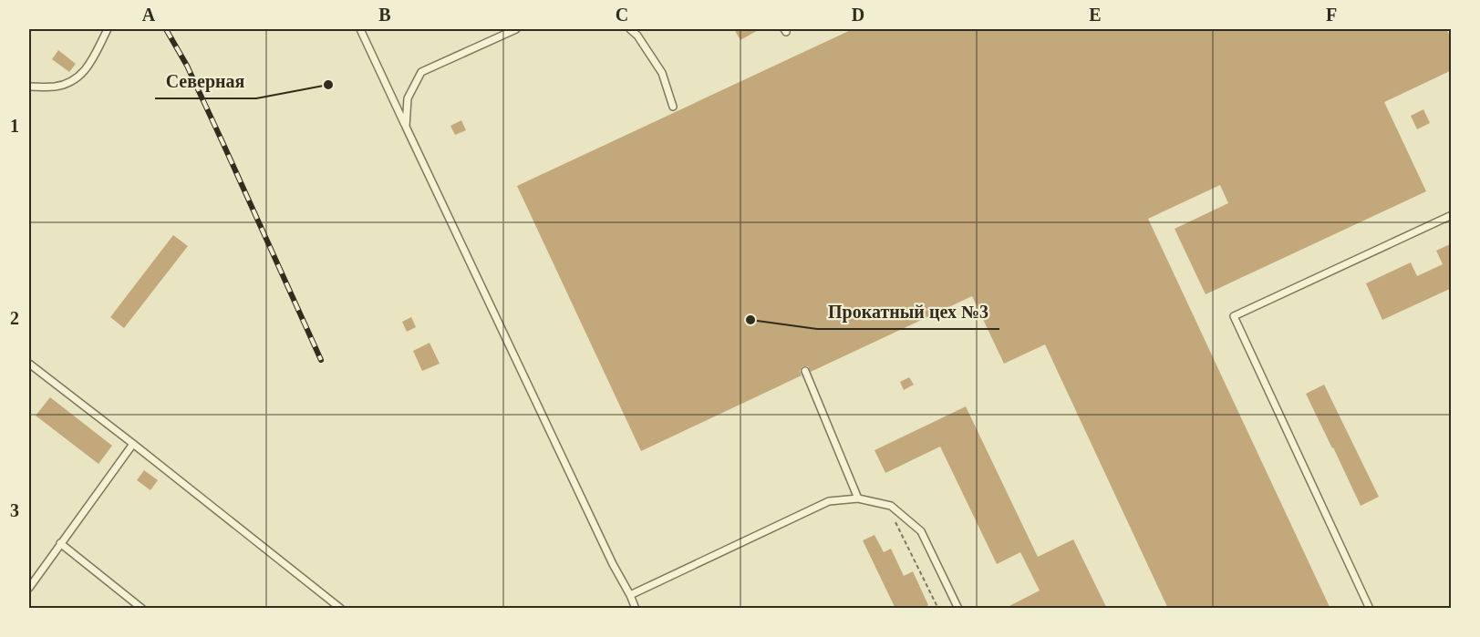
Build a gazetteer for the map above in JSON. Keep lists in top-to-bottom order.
{
  "places": ["Северная", "Прокатный цех №3"],
  "grid": {
    "columns": [
      "A",
      "B",
      "C",
      "D",
      "E",
      "F"
    ],
    "rows": ["1", "2", "3"]
  }
}
